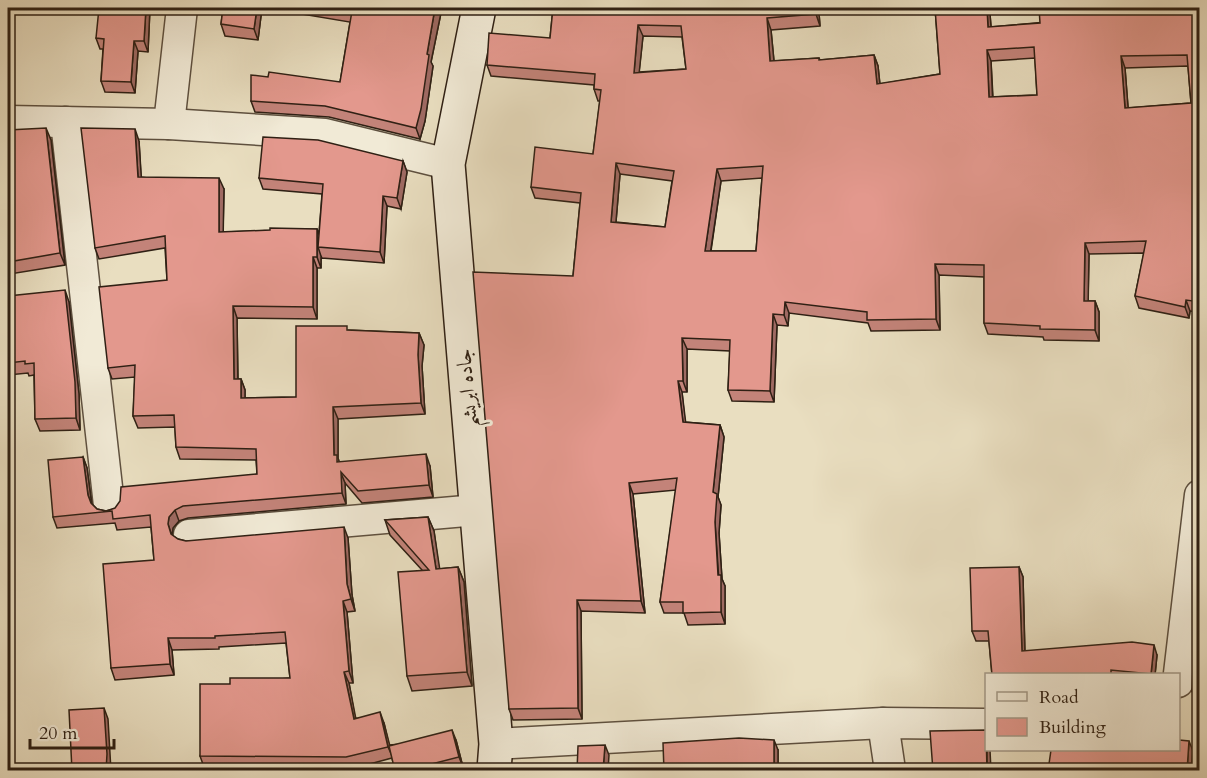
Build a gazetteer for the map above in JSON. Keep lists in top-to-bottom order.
{
  "streets": {
    "main road": ["جاده ابریشم"]
  },
  "legend": ["Road", "Building"],
  "scale_bar": "20 m"
}
